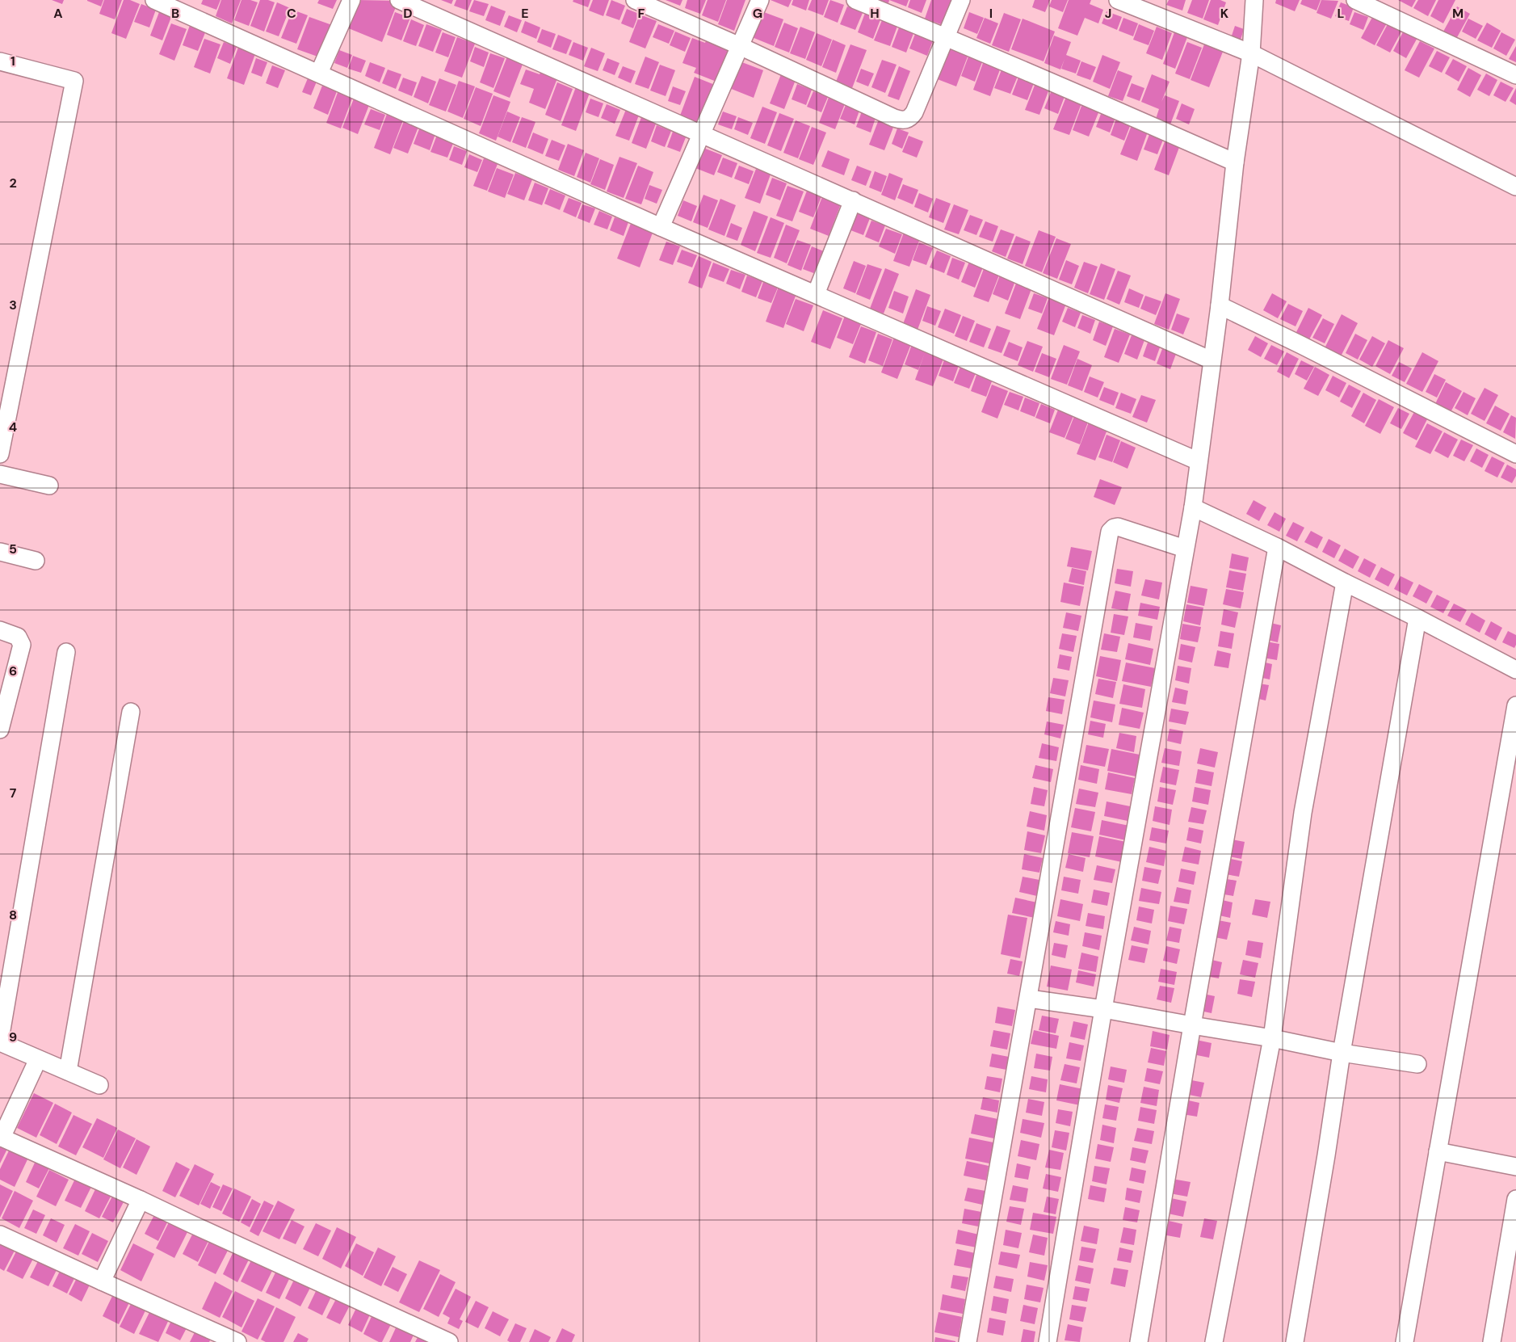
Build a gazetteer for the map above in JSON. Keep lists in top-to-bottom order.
{
  "grid": {
    "columns": [
      "A",
      "B",
      "C",
      "D",
      "E",
      "F",
      "G",
      "H",
      "I",
      "J",
      "K",
      "L",
      "M"
    ],
    "rows": [
      "1",
      "2",
      "3",
      "4",
      "5",
      "6",
      "7",
      "8",
      "9"
    ]
  }
}
